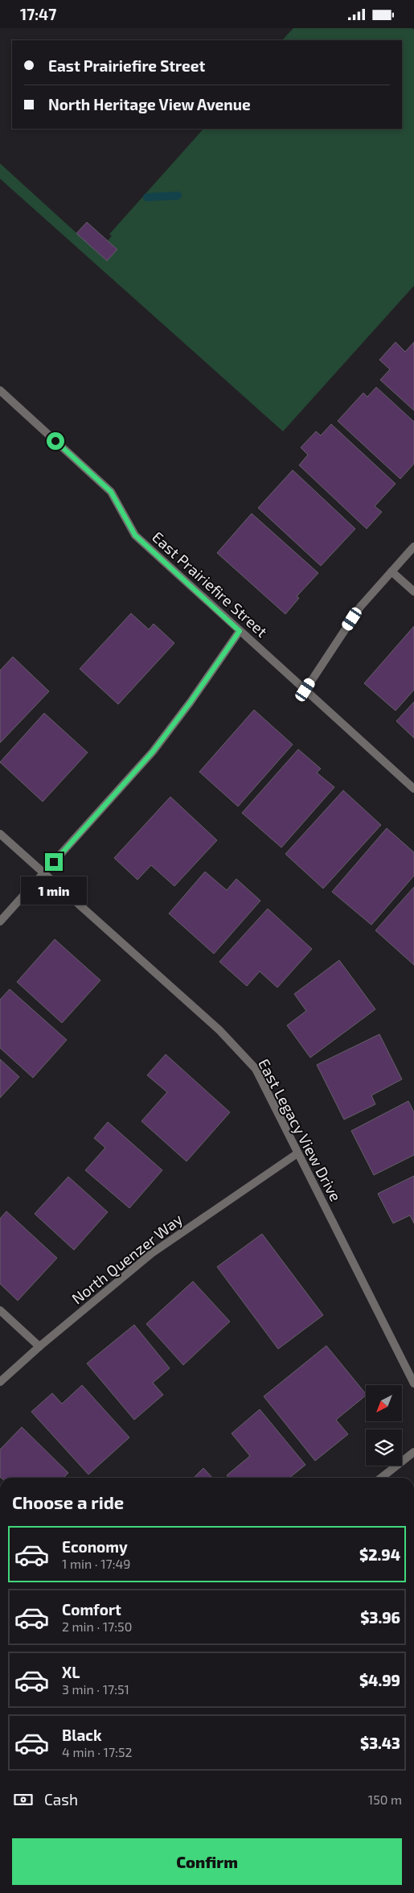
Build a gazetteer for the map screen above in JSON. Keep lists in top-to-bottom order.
{
  "streets": {
    "street": ["East Prairiefire Street", "East Legacy View Drive", "North Quenzer Way"]
  },
  "crossings": [
    ["East Legacy View Drive", "North Quenzer Way"]
  ],
  "north": "bottom left",
  "page": {
    "status": "17:47",
    "banner": ["East Prairiefire Street", "North Heritage View Avenue"],
    "bubble": "1 min",
    "heading": "Choose a ride",
    "list": [
      {
        "name": "Economy",
        "note": "1 min · 17:49",
        "value": "$2.94"
      },
      {
        "name": "Comfort",
        "note": "2 min · 17:50",
        "value": "$3.96"
      },
      {
        "name": "XL",
        "note": "3 min · 17:51",
        "value": "$4.99"
      },
      {
        "name": "Black",
        "note": "4 min · 17:52",
        "value": "$3.43"
      }
    ],
    "pay": ["Cash", "150 m"],
    "buttons": "Confirm"
  }
}
